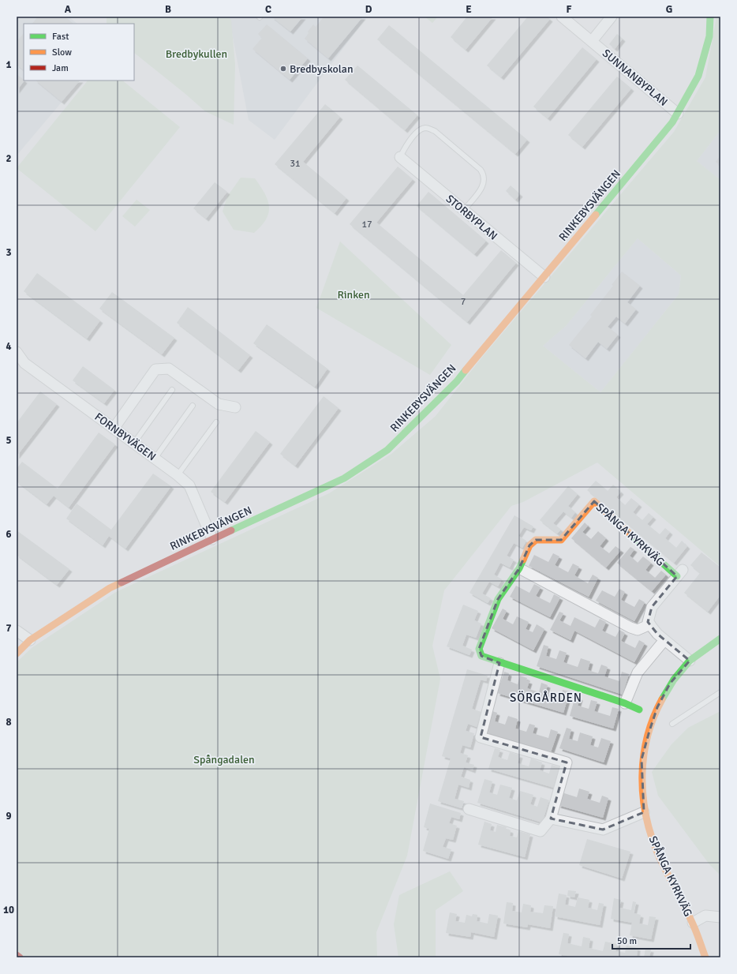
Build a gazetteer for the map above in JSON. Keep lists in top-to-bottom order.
{
  "streets": {
    "street": [
      "SUNNANBYPLAN",
      "RINKEBYSVÄNGEN",
      "STORBYPLAN",
      "FORNBYVÄGEN",
      "SPÅNGA KYRKVÄG"
    ]
  },
  "crossings": [
    ["SUNNANBYPLAN", "RINKEBYSVÄNGEN"],
    ["RINKEBYSVÄNGEN", "STORBYPLAN"],
    ["RINKEBYSVÄNGEN", "FORNBYVÄGEN"]
  ],
  "districts": ["SÖRGÅRDEN"],
  "parks": ["Bredbykullen", "Rinken", "Spångadalen"],
  "places": ["Bredbyskolan"],
  "house_numbers": ["31", "17", "7"],
  "legend": ["Fast", "Slow", "Jam"],
  "scale_bar": "50 m",
  "grid": {
    "columns": [
      "A",
      "B",
      "C",
      "D",
      "E",
      "F",
      "G"
    ],
    "rows": [
      "1",
      "2",
      "3",
      "4",
      "5",
      "6",
      "7",
      "8",
      "9",
      "10"
    ]
  }
}
